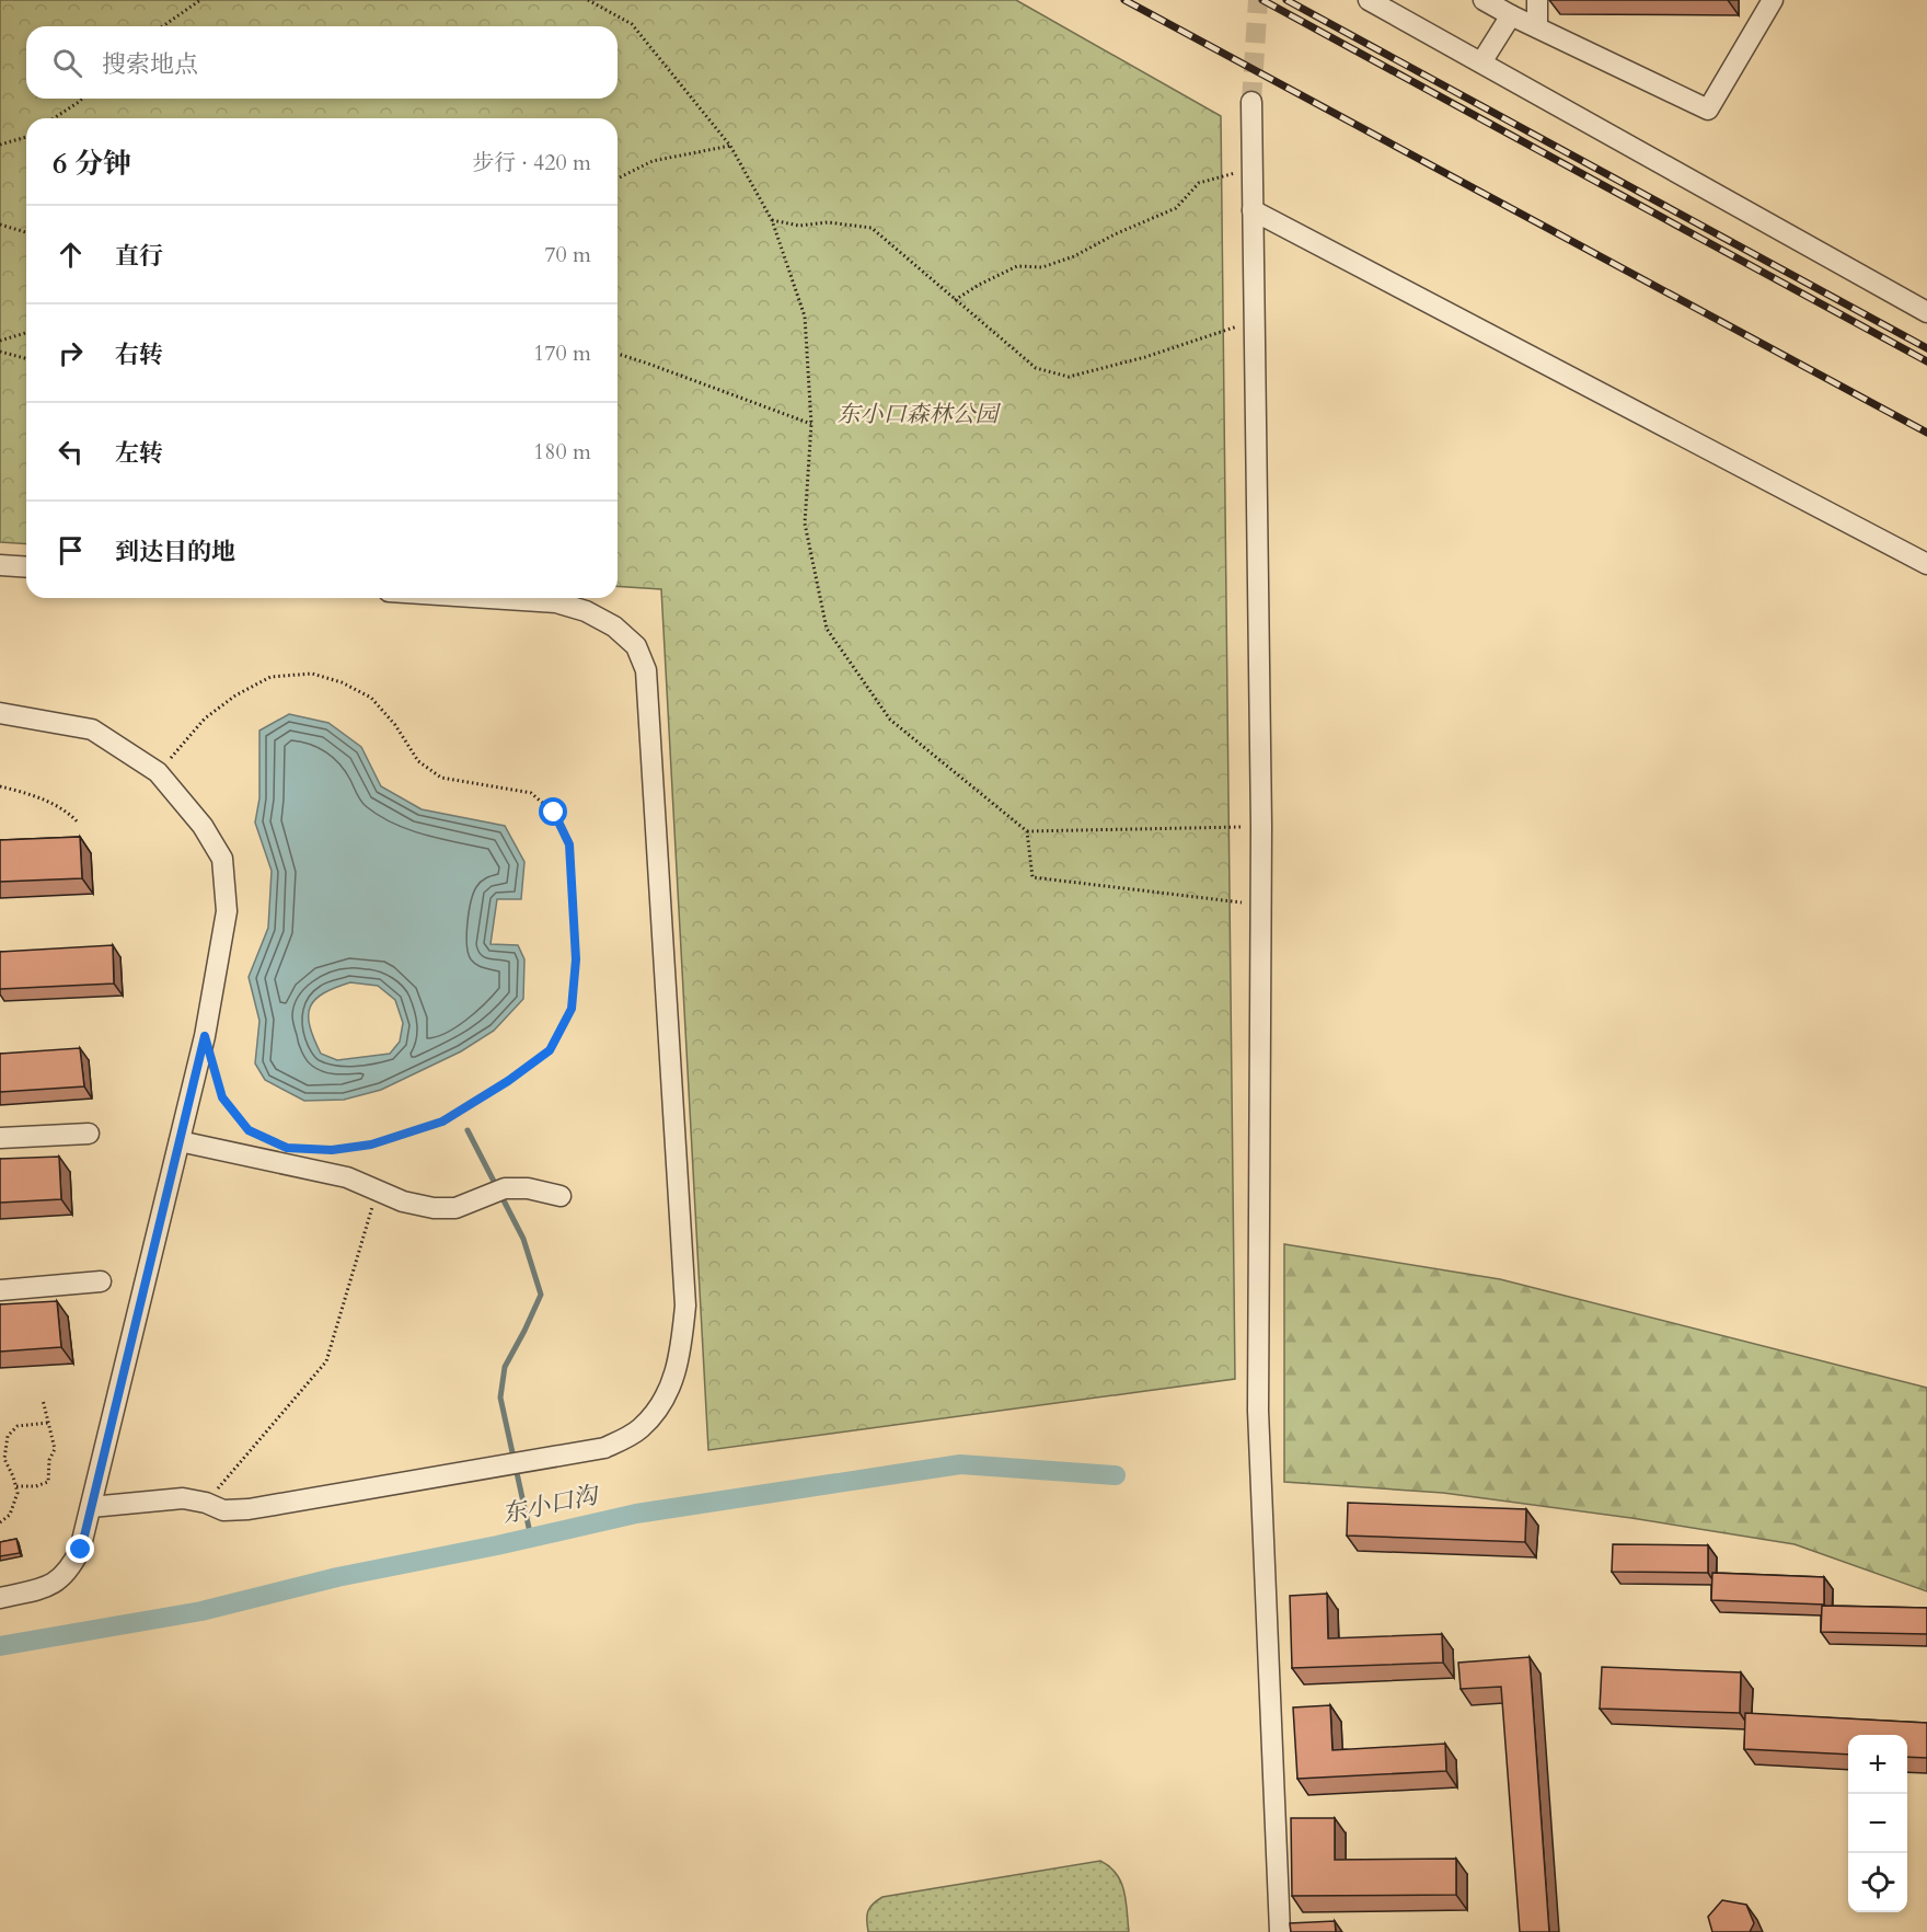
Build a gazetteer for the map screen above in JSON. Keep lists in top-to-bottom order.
{
  "water": ["东小口沟"],
  "parks": ["东小口森林公园"],
  "page": {
    "search": "搜索地点",
    "heading": ["6 分钟", "步行 · 420 m"],
    "list": [
      ["直行", "70 m"],
      ["右转", "170 m"],
      ["左转", "180 m"],
      "到达目的地"
    ],
    "map_buttons": ["+", "−"]
  }
}
